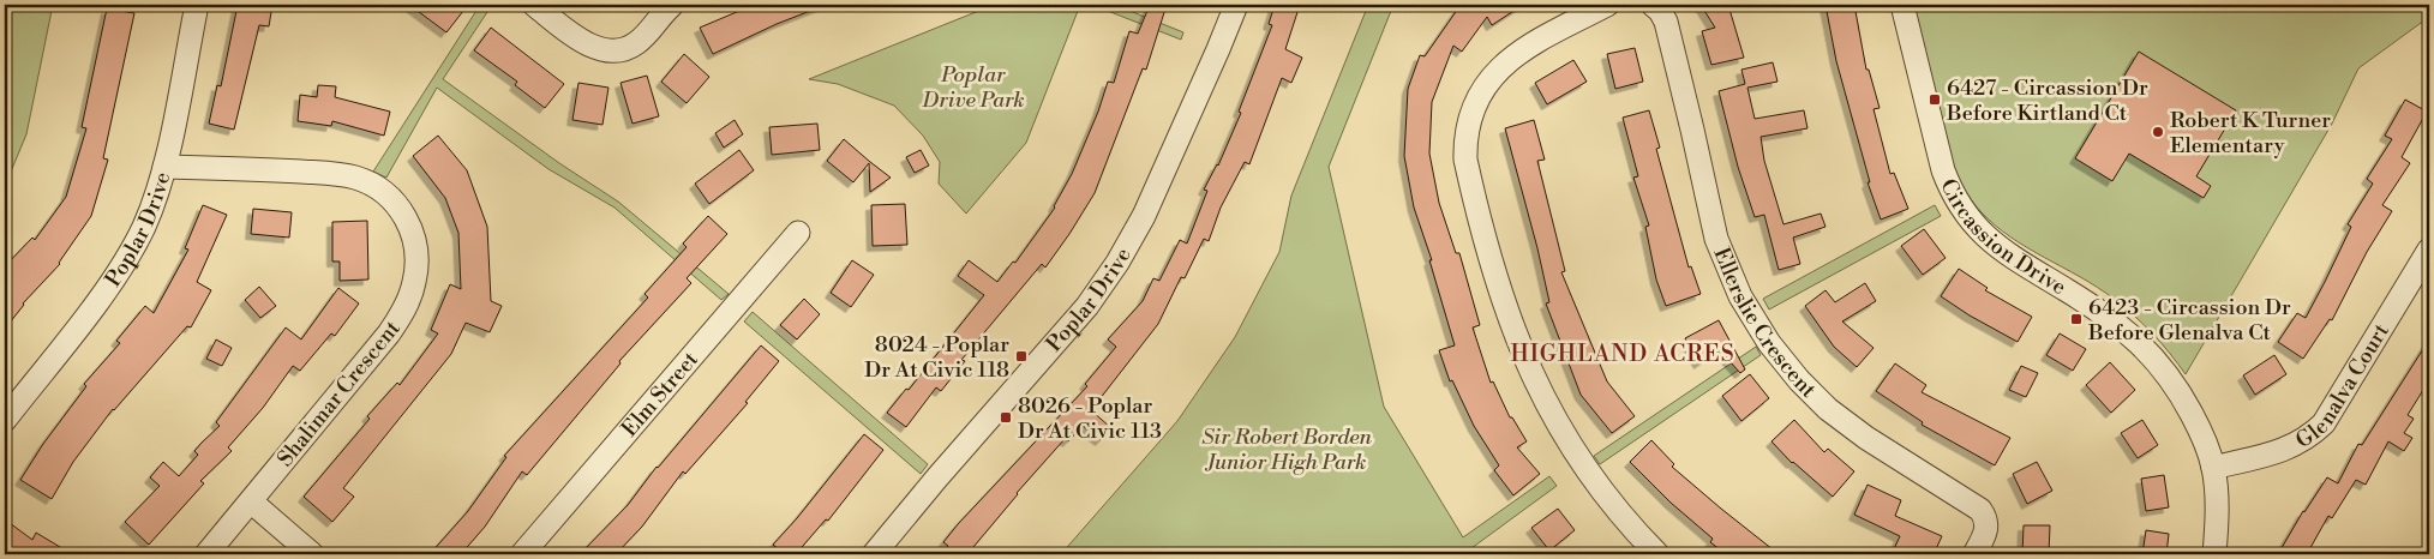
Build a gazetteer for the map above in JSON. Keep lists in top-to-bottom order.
{
  "streets": {
    "street": [
      "Poplar Drive",
      "Circassion Drive",
      "Ellerslie Crescent",
      "Glenalva Court",
      "Shalimar Crescent",
      "Elm Street"
    ]
  },
  "crossings": [
    ["Poplar Drive", "Shalimar Crescent"],
    ["Circassion Drive", "Glenalva Court"]
  ],
  "districts": ["HIGHLAND ACRES"],
  "parks": ["Poplar Drive Park", "Sir Robert Borden Junior High Park"],
  "places": {
    "transit": [
      "6427 - Circassion Dr Before Kirtland Ct",
      "6423 - Circassion Dr Before Glenalva Ct",
      "8024 - Poplar Dr At Civic 118",
      "8026 - Poplar Dr At Civic 113"
    ],
    "other": ["Robert K Turner Elementary"]
  }
}
